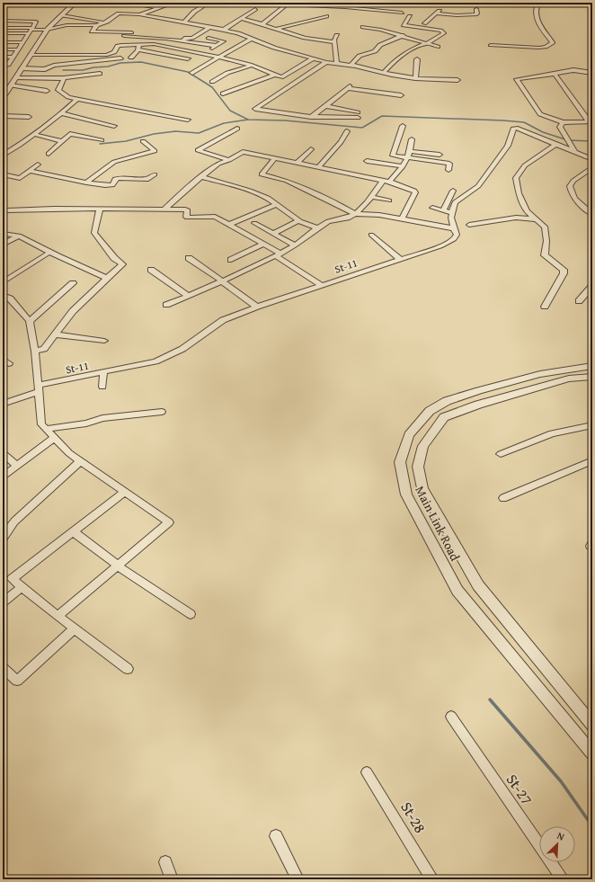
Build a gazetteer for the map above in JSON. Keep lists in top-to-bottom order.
{
  "streets": {
    "street": [
      "St-11",
      "Main Link Road",
      "St-27",
      "St-28"
    ]
  },
  "north": "top right"
}
